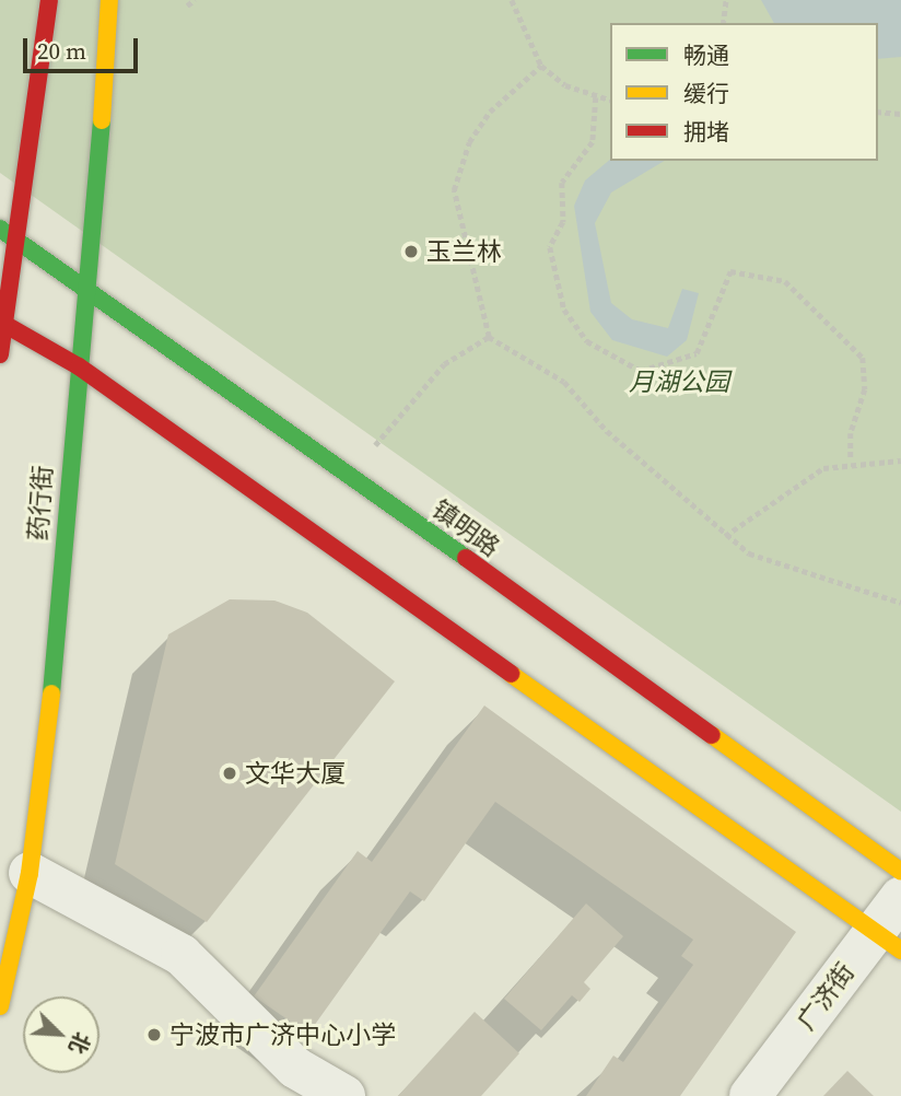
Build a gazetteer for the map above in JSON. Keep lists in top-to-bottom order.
{
  "streets": {
    "main road": ["药行街", "镇明路"],
    "street": ["广济街"]
  },
  "crossings": [
    ["药行街", "镇明路"]
  ],
  "parks": ["月湖公园"],
  "places": ["玉兰林", "文华大厦", "宁波市广济中心小学"],
  "legend": ["畅通", "缓行", "拥堵"],
  "scale_bar": "20 m",
  "north": "bottom right"
}
